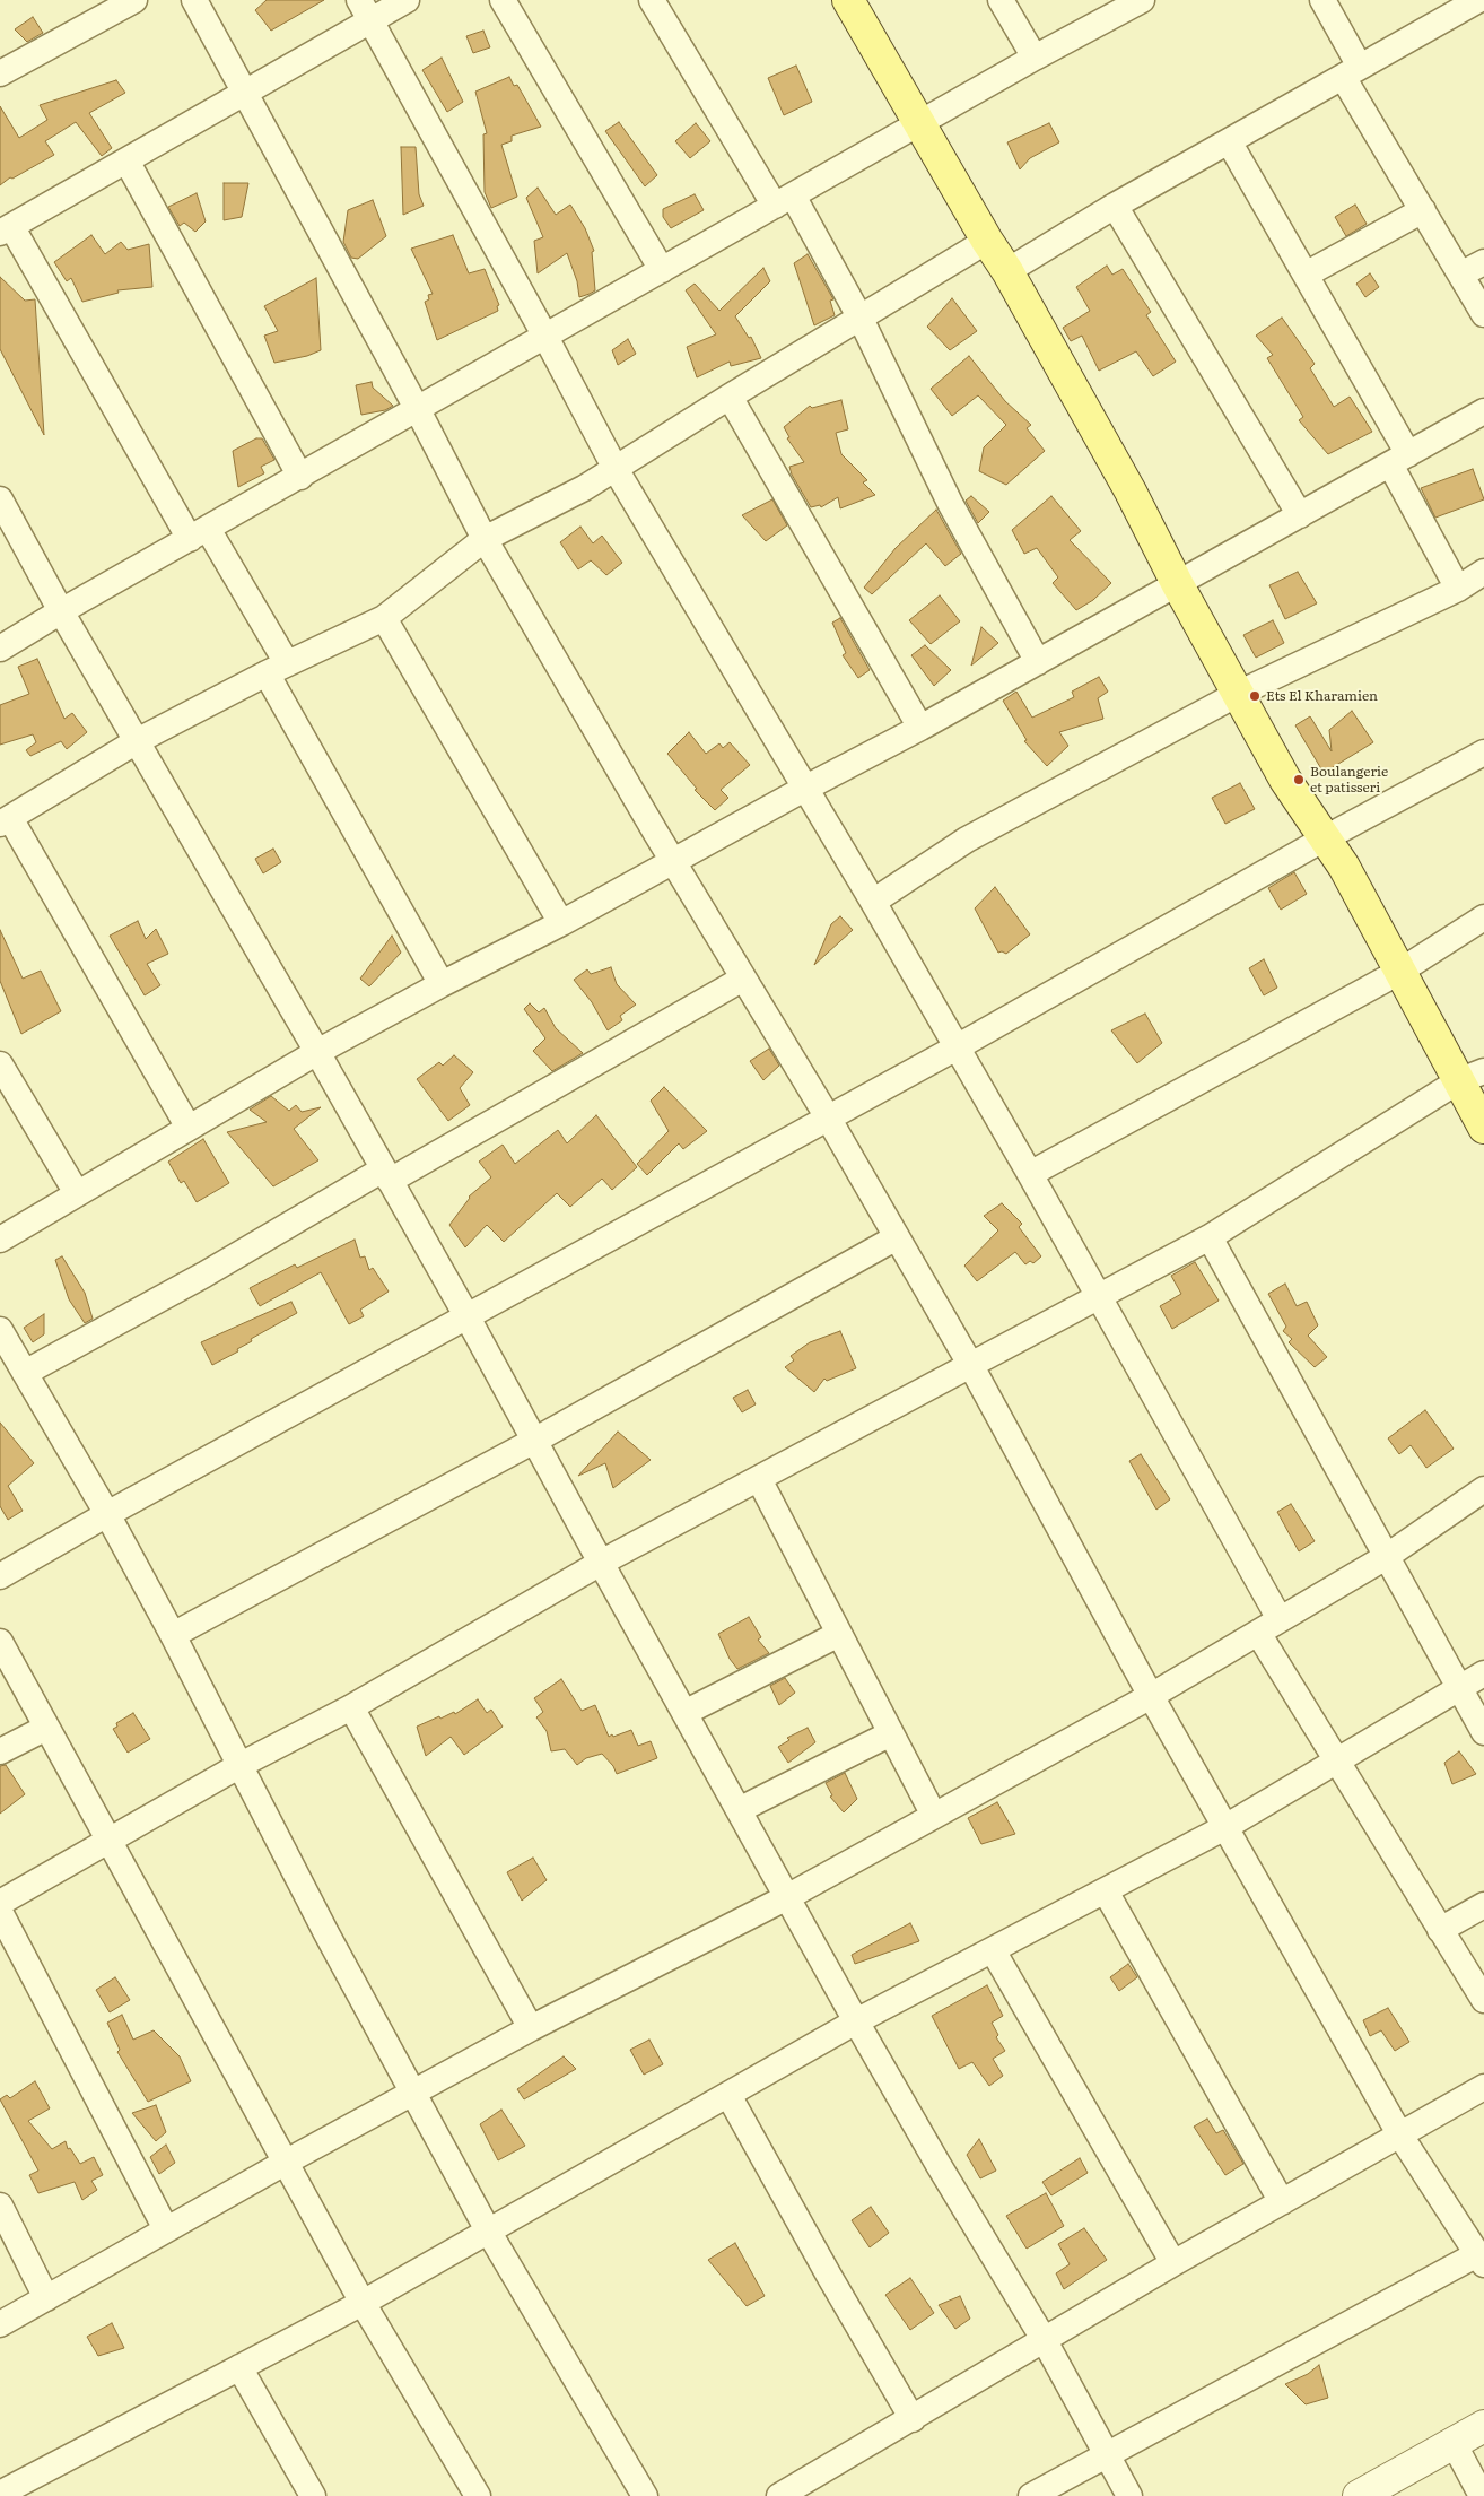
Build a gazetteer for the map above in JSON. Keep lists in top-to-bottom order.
{
  "places": ["Ets El Kharamien", "Boulangerie et patisseri"]
}
